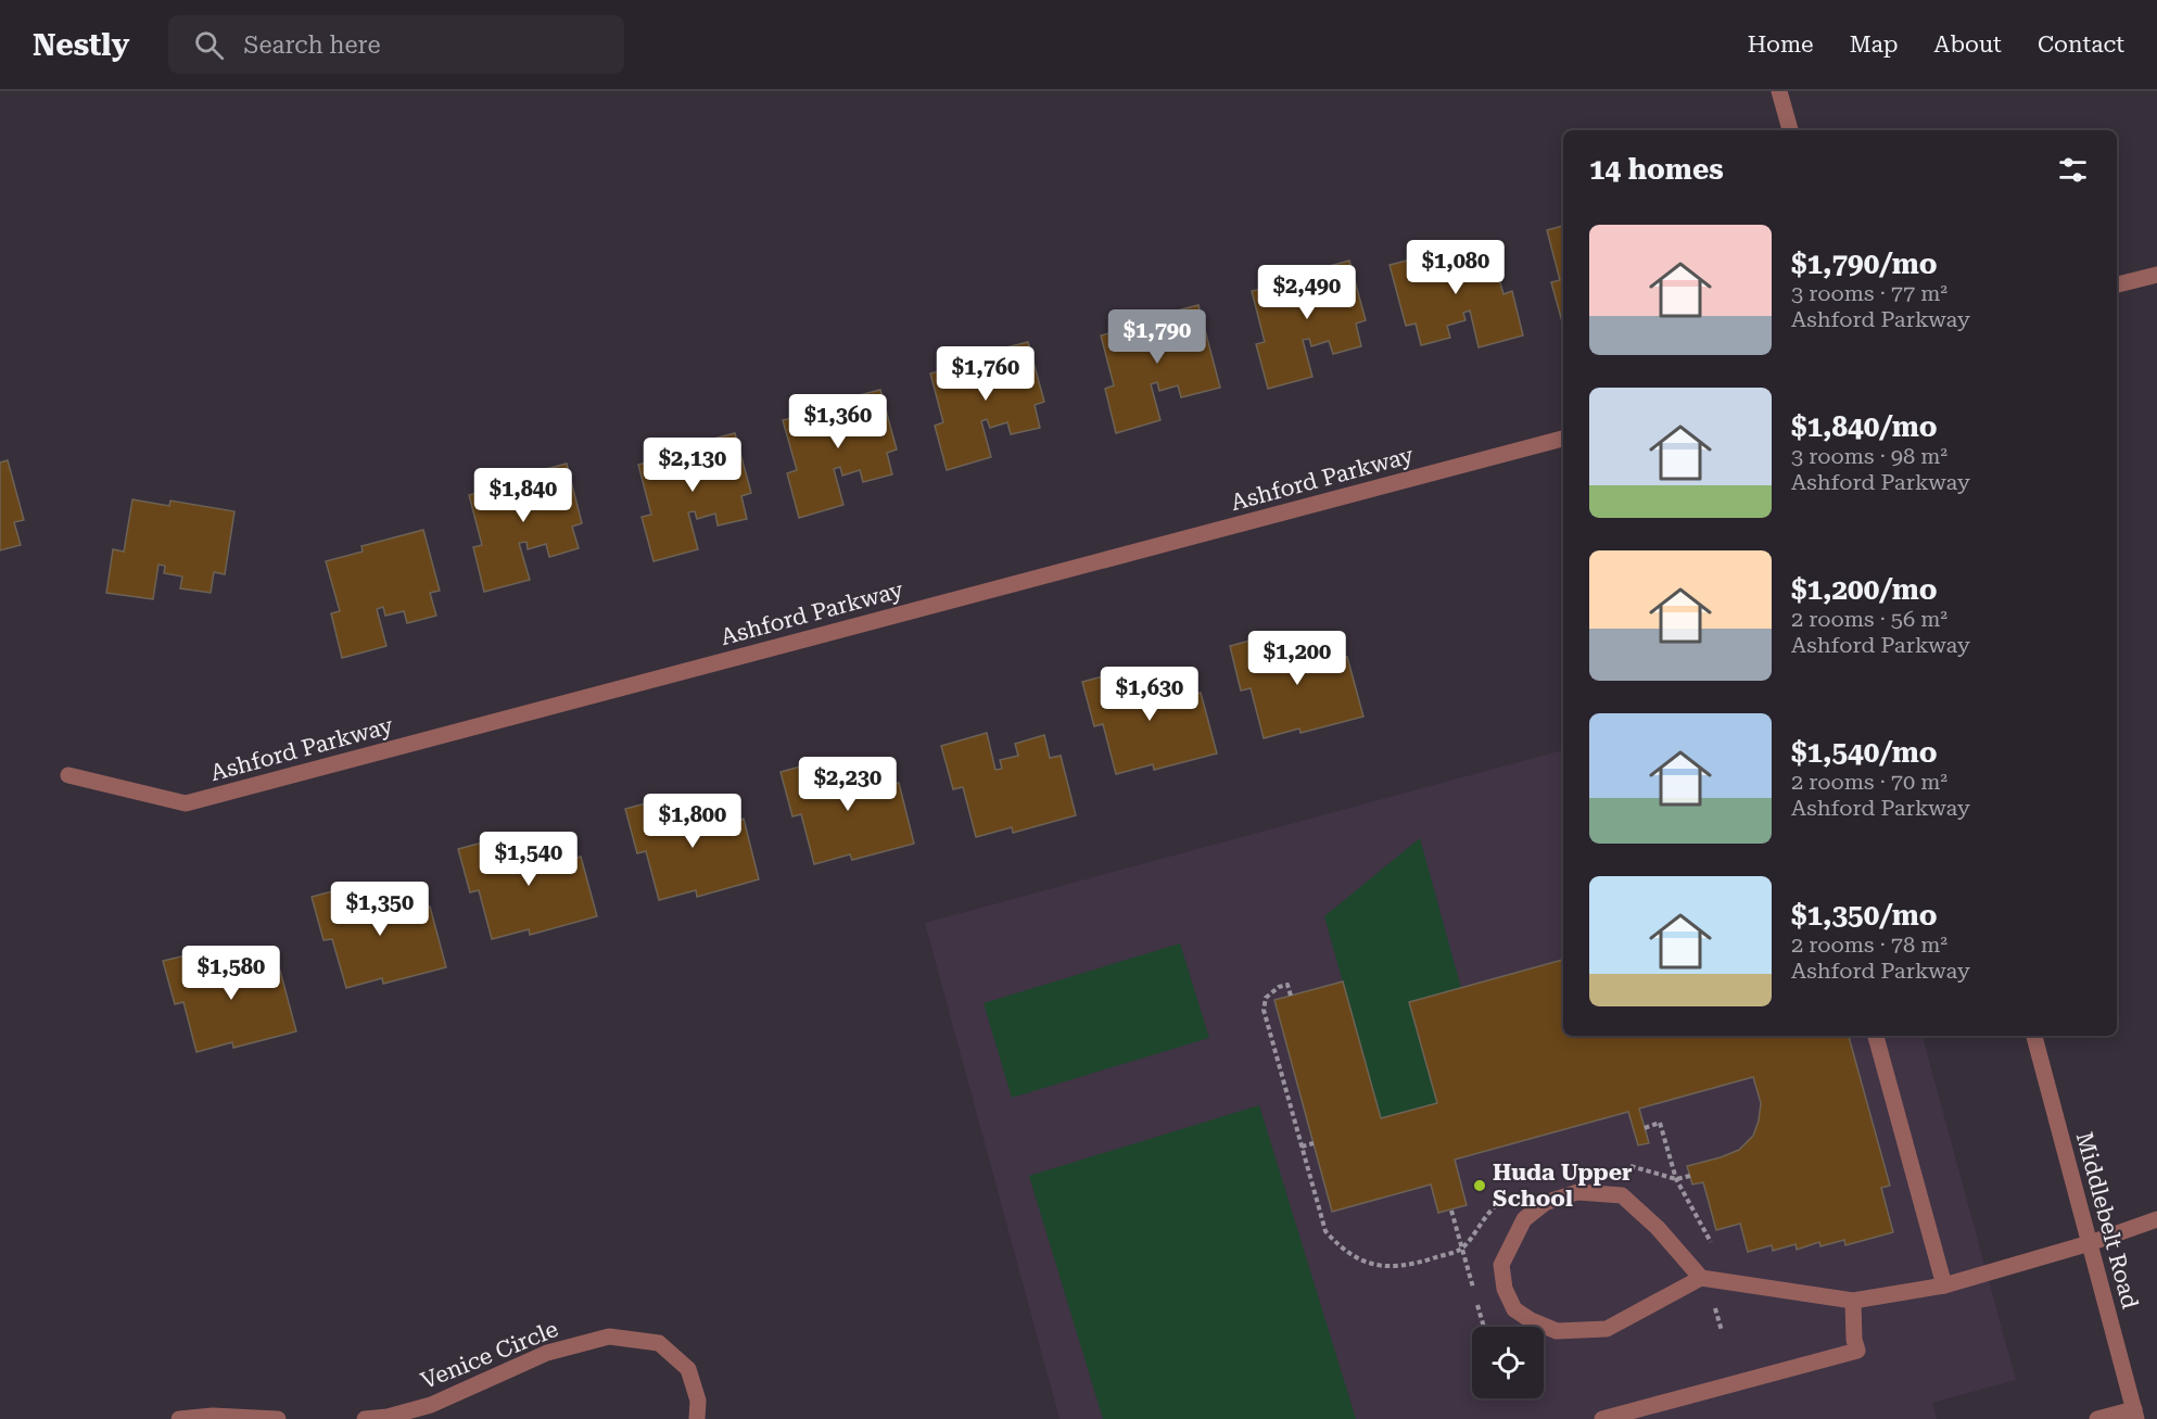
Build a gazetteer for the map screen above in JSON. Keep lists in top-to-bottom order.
{
  "streets": {
    "street": ["Ashford Parkway", "Middlebelt Road", "Venice Circle"]
  },
  "places": ["Huda Upper School"],
  "page": {
    "header": "Nestly",
    "search": "Search here",
    "nav": [
      "Home",
      "Map",
      "About",
      "Contact"
    ],
    "heading": "14 homes",
    "list": [
      {
        "name": "$1,790/mo",
        "note": "3 rooms · 77 m² · Ashford Parkway"
      },
      {
        "name": "$1,840/mo",
        "note": "3 rooms · 98 m² · Ashford Parkway"
      },
      {
        "name": "$1,200/mo",
        "note": "2 rooms · 56 m² · Ashford Parkway"
      },
      {
        "name": "$1,540/mo",
        "note": "2 rooms · 70 m² · Ashford Parkway"
      },
      {
        "name": "$1,350/mo",
        "note": "2 rooms · 78 m² · Ashford Parkway"
      }
    ],
    "price": [
      "$1,080",
      "$2,490",
      "$1,790",
      "$1,760",
      "$1,360",
      "$2,130",
      "$1,840",
      "$1,200",
      "$1,630",
      "$2,230",
      "$1,800",
      "$1,540",
      "$1,350",
      "$1,580"
    ]
  }
}
